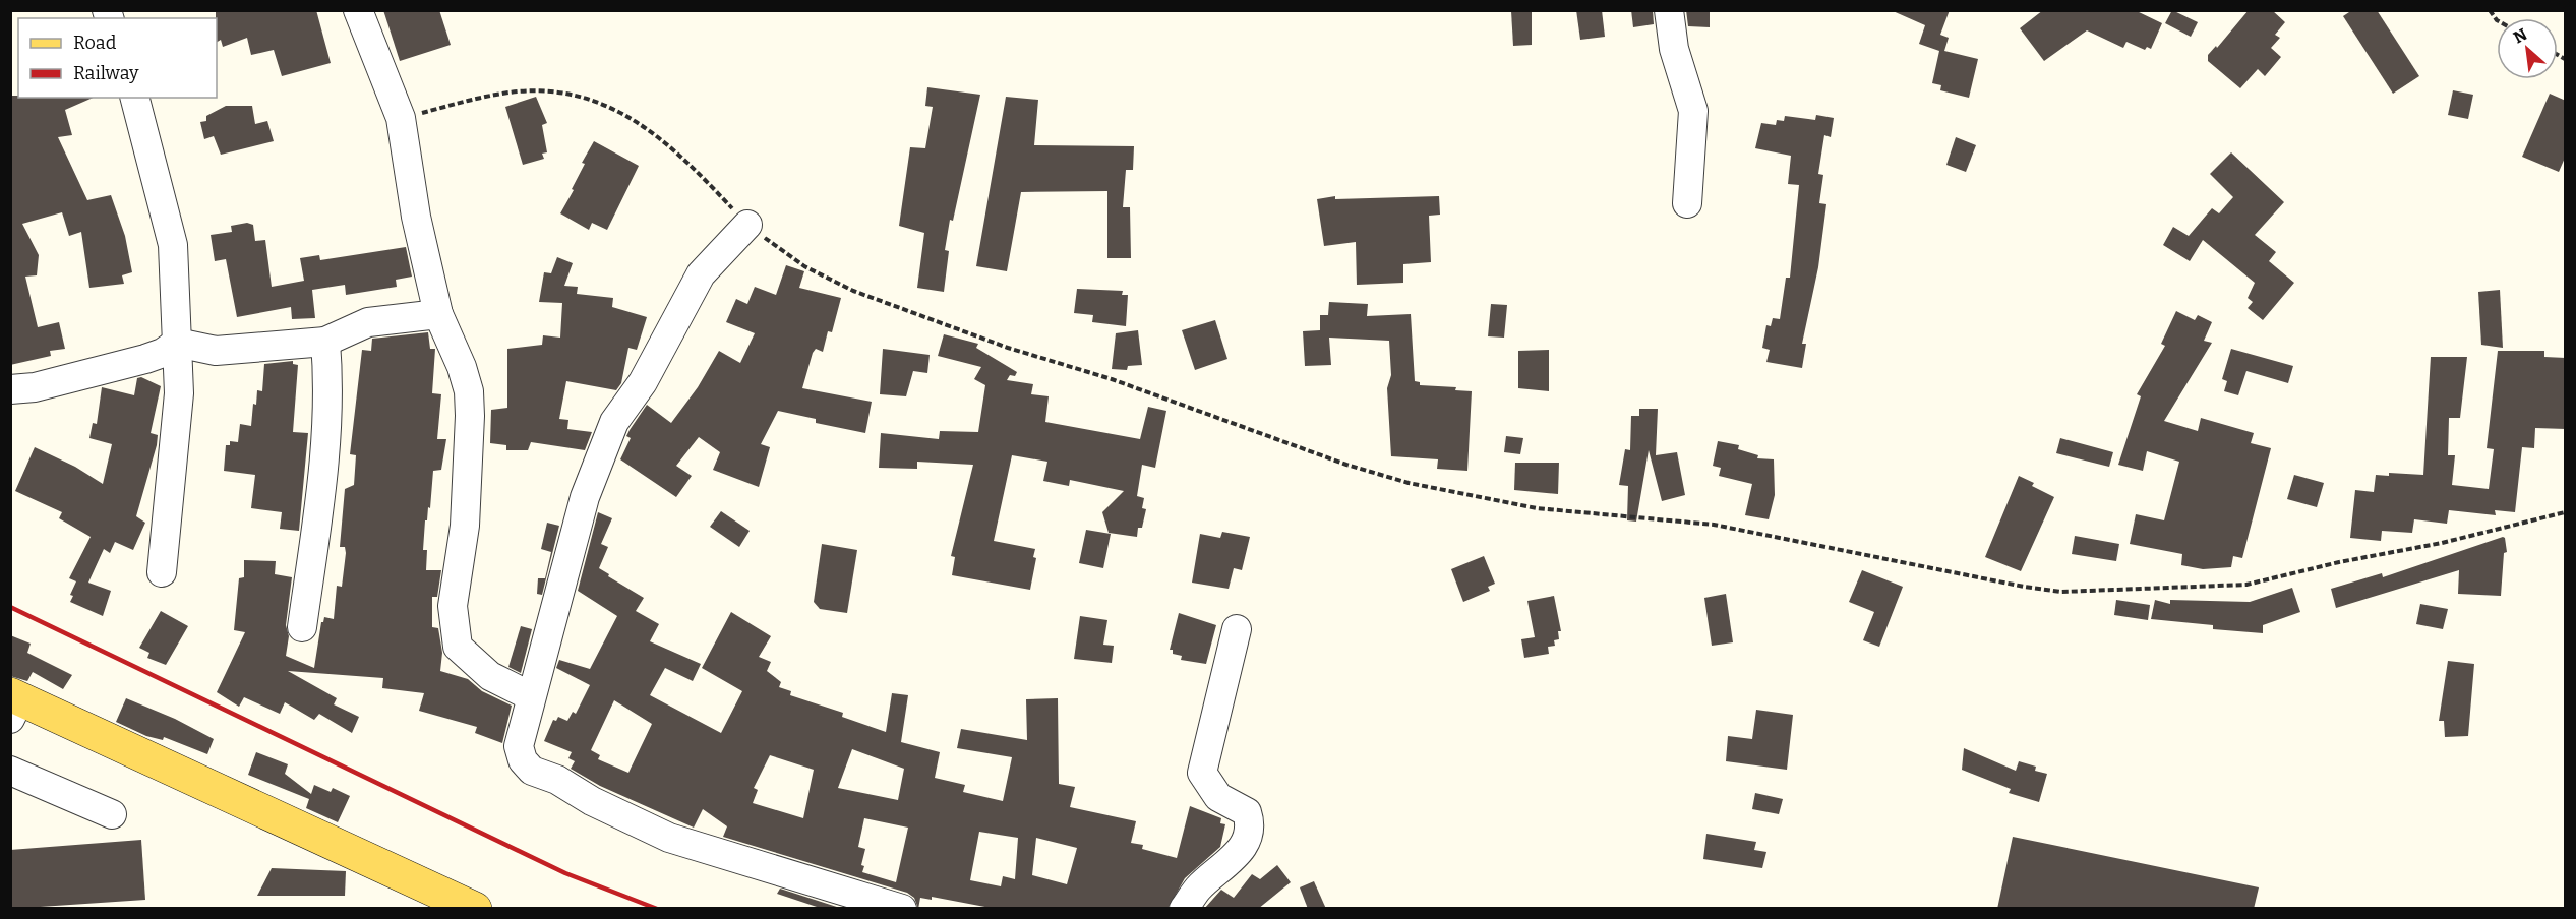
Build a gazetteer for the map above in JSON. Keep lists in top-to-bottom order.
{
  "legend": ["Road", "Railway"],
  "north": "top left"
}
